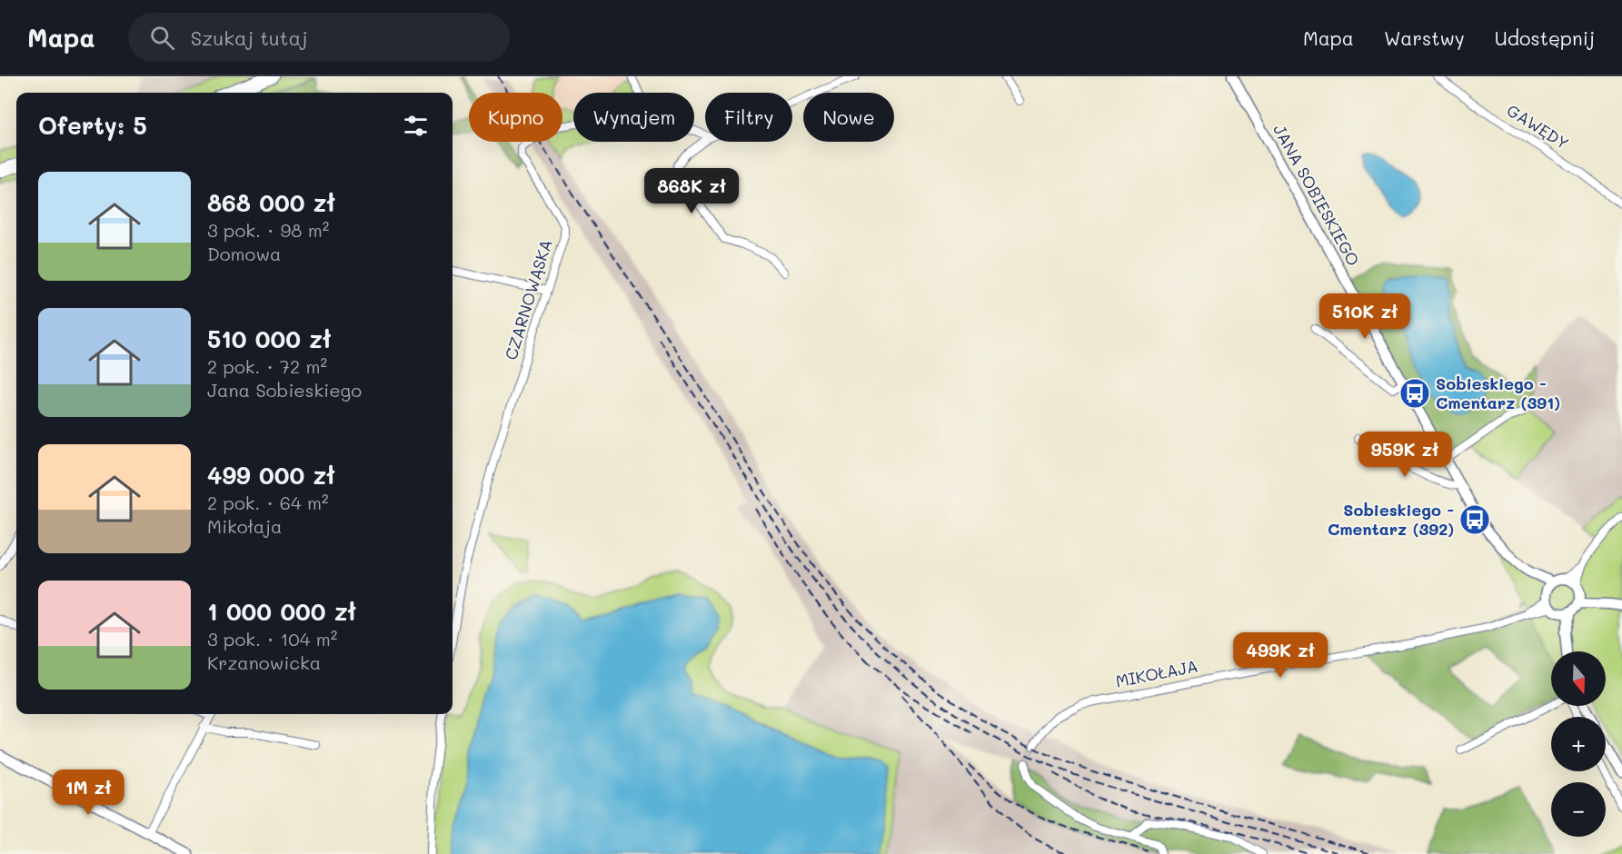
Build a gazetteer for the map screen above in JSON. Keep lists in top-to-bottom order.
{
  "streets": {
    "street": [
      "GAWĘDY",
      "JANA SOBIESKIEGO",
      "CZARNOWĄSKA",
      "MIKOŁAJA"
    ]
  },
  "crossings": [
    ["JANA SOBIESKIEGO", "MIKOŁAJA"]
  ],
  "places": {
    "bus stop": ["Sobieskiego - Cmentarz (391)", "Sobieskiego - Cmentarz (392)"]
  },
  "north": "bottom",
  "page": {
    "header": "Mapa",
    "search": "Szukaj tutaj",
    "nav": ["Mapa", "Warstwy", "Udostępnij"],
    "chip": [
      "Kupno",
      "Wynajem",
      "Filtry",
      "Nowe"
    ],
    "heading": "Oferty: 5",
    "list": [
      {
        "name": "868 000 zł",
        "note": "3 pok. · 98 m² · Domowa"
      },
      {
        "name": "510 000 zł",
        "note": "2 pok. · 72 m² · Jana Sobieskiego"
      },
      {
        "name": "499 000 zł",
        "note": "2 pok. · 64 m² · Mikołaja"
      },
      {
        "name": "1 000 000 zł",
        "note": "3 pok. · 104 m² · Krzanowicka"
      }
    ],
    "price": [
      "868K zł",
      "510K zł",
      "959K zł",
      "499K zł",
      "1M zł"
    ],
    "map_buttons": ["+", "−"]
  }
}
